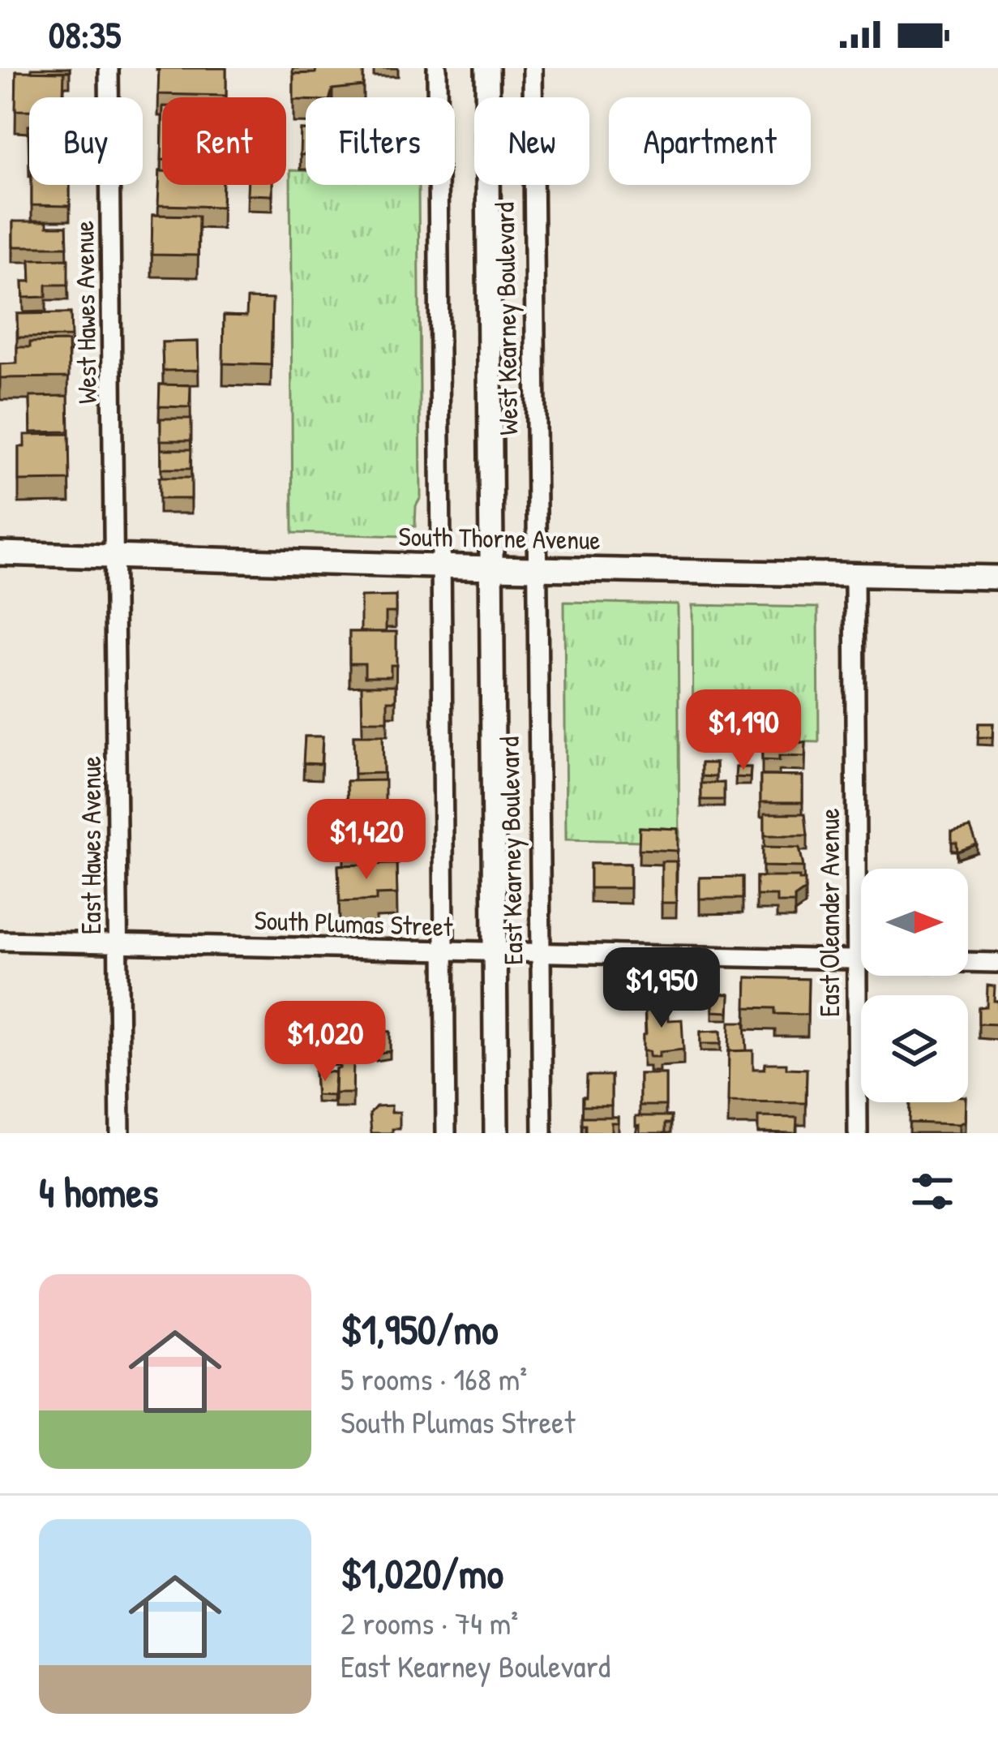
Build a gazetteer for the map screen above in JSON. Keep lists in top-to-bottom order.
{
  "streets": {
    "main road": ["West Kearney Boulevard", "South Thorne Avenue", "East Kearney Boulevard"],
    "street": [
      "West Hawes Avenue",
      "East Hawes Avenue",
      "East Oleander Avenue",
      "South Plumas Street"
    ]
  },
  "crossings": [
    ["West Hawes Avenue", "South Thorne Avenue"],
    ["West Hawes Avenue", "East Hawes Avenue"],
    ["West Kearney Boulevard", "South Thorne Avenue"],
    ["West Kearney Boulevard", "East Kearney Boulevard"],
    ["South Thorne Avenue", "East Hawes Avenue"],
    ["South Thorne Avenue", "East Kearney Boulevard"],
    ["South Thorne Avenue", "East Oleander Avenue"],
    ["East Hawes Avenue", "South Plumas Street"],
    ["East Kearney Boulevard", "South Plumas Street"],
    ["East Oleander Avenue", "South Plumas Street"]
  ],
  "north": "right",
  "page": {
    "status": "08:35",
    "chip": [
      "Buy",
      "Rent",
      "Filters",
      "New",
      "Apartment"
    ],
    "price": [
      "$1,190",
      "$1,420",
      "$1,950",
      "$1,020"
    ],
    "heading": "4 homes",
    "list": [
      {
        "name": "$1,950/mo",
        "note": "5 rooms · 168 m² · South Plumas Street"
      },
      {
        "name": "$1,020/mo",
        "note": "2 rooms · 74 m² · East Kearney Boulevard"
      }
    ]
  }
}
